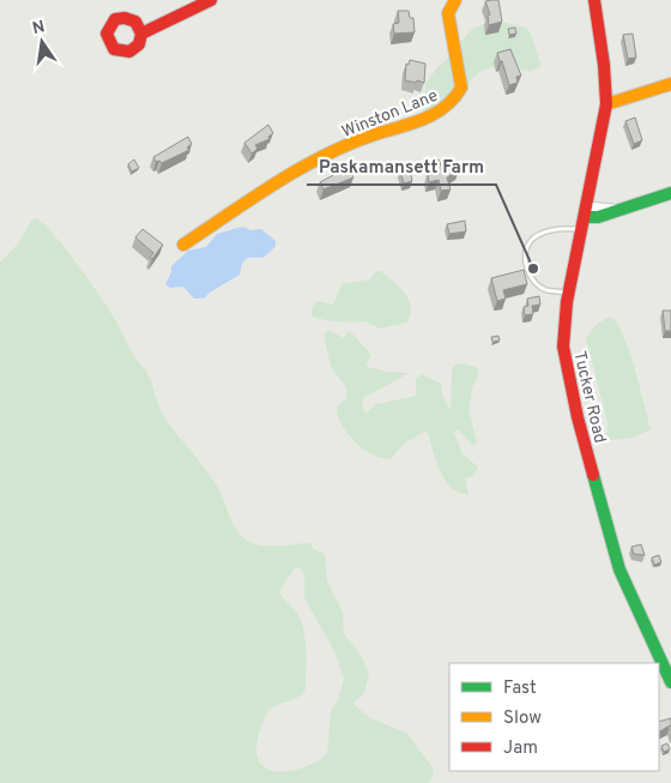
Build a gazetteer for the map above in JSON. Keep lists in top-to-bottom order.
{
  "streets": {
    "main road": ["Winston Lane", "Tucker Road"]
  },
  "places": ["Paskamansett Farm"],
  "legend": ["Fast", "Slow", "Jam"],
  "north": "top"
}
